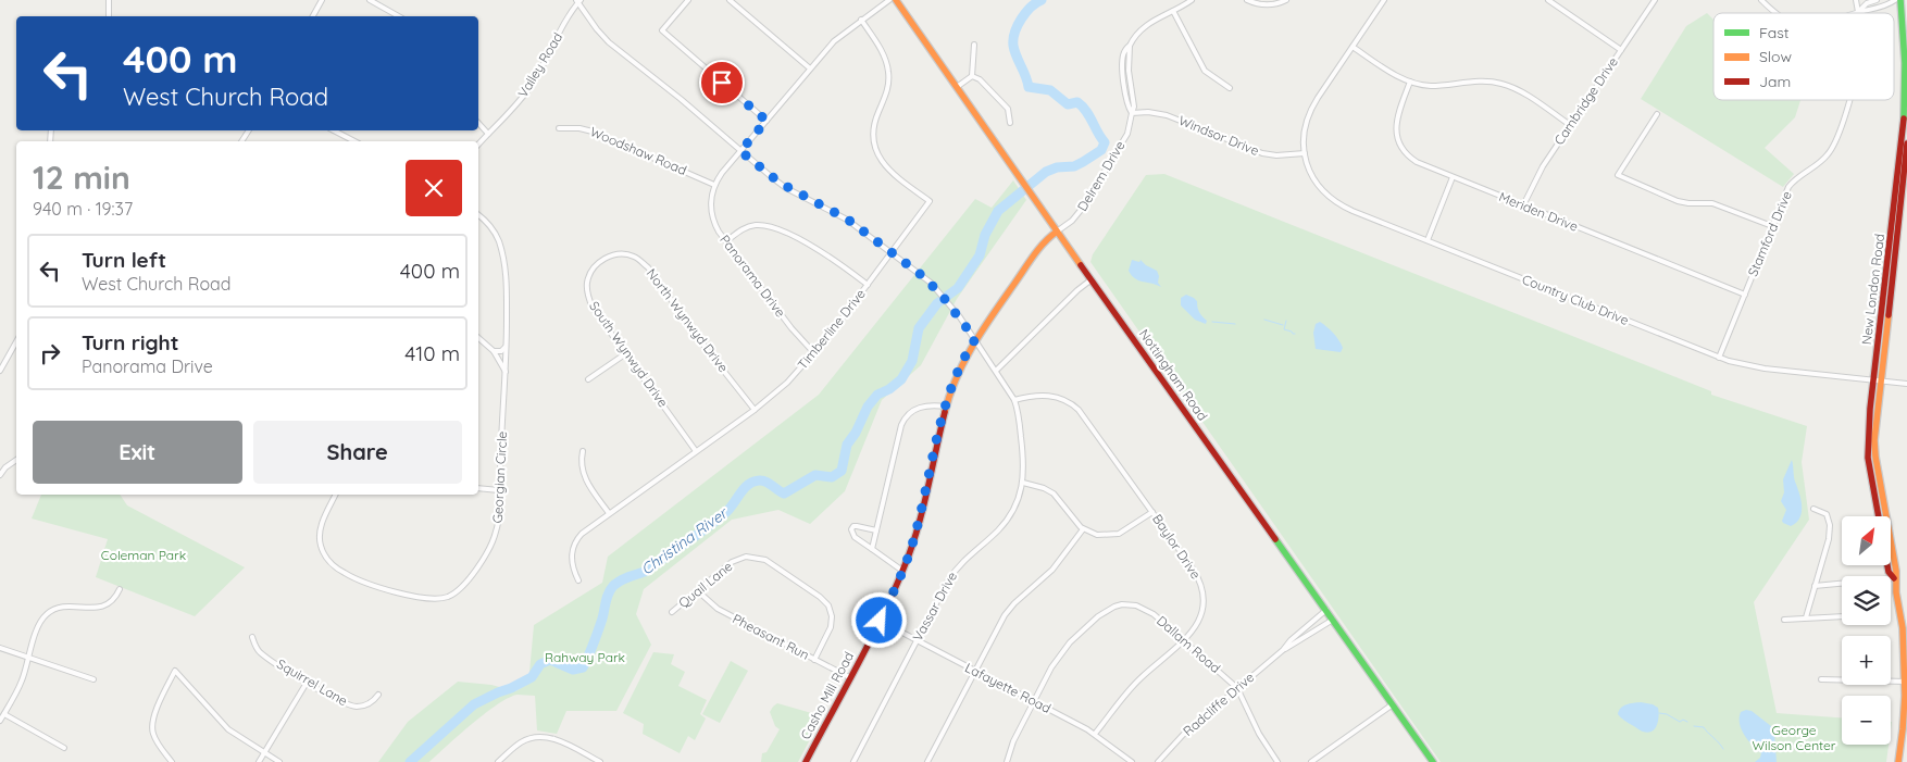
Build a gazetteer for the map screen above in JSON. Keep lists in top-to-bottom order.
{
  "streets": {
    "main road": ["New London Road", "Nottingham Road", "Casho Mill Road"],
    "street": [
      "Valley Road",
      "Cambridge Drive",
      "Windsor Drive",
      "Woodshaw Road",
      "Delrem Drive",
      "Meriden Drive",
      "Stamford Drive",
      "Panorama Drive",
      "Country Club Drive",
      "North Wynwyd Drive",
      "Timberline Drive",
      "South Wynwyd Drive",
      "Georgian Circle",
      "Baylor Drive",
      "Quail Lane",
      "Vassar Drive",
      "Pheasant Run",
      "Dallam Road",
      "Squirrel Lane",
      "Lafayette Road",
      "Radcliffe Drive"
    ]
  },
  "crossings": [
    ["Valley Road", "Vassar Drive"],
    ["Cambridge Drive", "Meriden Drive"],
    ["Windsor Drive", "Delrem Drive"],
    ["Windsor Drive", "Country Club Drive"],
    ["Woodshaw Road", "Panorama Drive"],
    ["Delrem Drive", "Nottingham Road"],
    ["Delrem Drive", "Casho Mill Road"],
    ["Meriden Drive", "Stamford Drive"],
    ["Stamford Drive", "Country Club Drive"],
    ["Panorama Drive", "Timberline Drive"],
    ["Panorama Drive", "Vassar Drive"],
    ["New London Road", "Country Club Drive"],
    ["North Wynwyd Drive", "Timberline Drive"],
    ["North Wynwyd Drive", "South Wynwyd Drive"],
    ["Timberline Drive", "South Wynwyd Drive"],
    ["Timberline Drive", "Vassar Drive"],
    ["Nottingham Road", "Casho Mill Road"],
    ["Nottingham Road", "Radcliffe Drive"],
    ["Baylor Drive", "Vassar Drive"],
    ["Baylor Drive", "Dallam Road"],
    ["Baylor Drive", "Lafayette Road"],
    ["Quail Lane", "Pheasant Run"],
    ["Vassar Drive", "Lafayette Road"],
    ["Vassar Drive", "Casho Mill Road"],
    ["Pheasant Run", "Casho Mill Road"],
    ["Dallam Road", "Lafayette Road"],
    ["Dallam Road", "Radcliffe Drive"],
    ["Lafayette Road", "Casho Mill Road"]
  ],
  "water": ["Christina River"],
  "parks": ["Coleman Park", "Rahway Park", "George Wilson Center"],
  "legend": ["Fast", "Slow", "Jam"],
  "north": "top right",
  "page": {
    "turn": ["400 m", "West Church Road"],
    "heading": ["12 min", "940 m · 19:37"],
    "list": [
      {
        "name": "Turn left",
        "note": "West Church Road",
        "value": "400 m"
      },
      {
        "name": "Turn right",
        "note": "Panorama Drive",
        "value": "410 m"
      }
    ],
    "buttons": ["Exit", "Share"],
    "map_buttons": ["+", "−"]
  }
}
